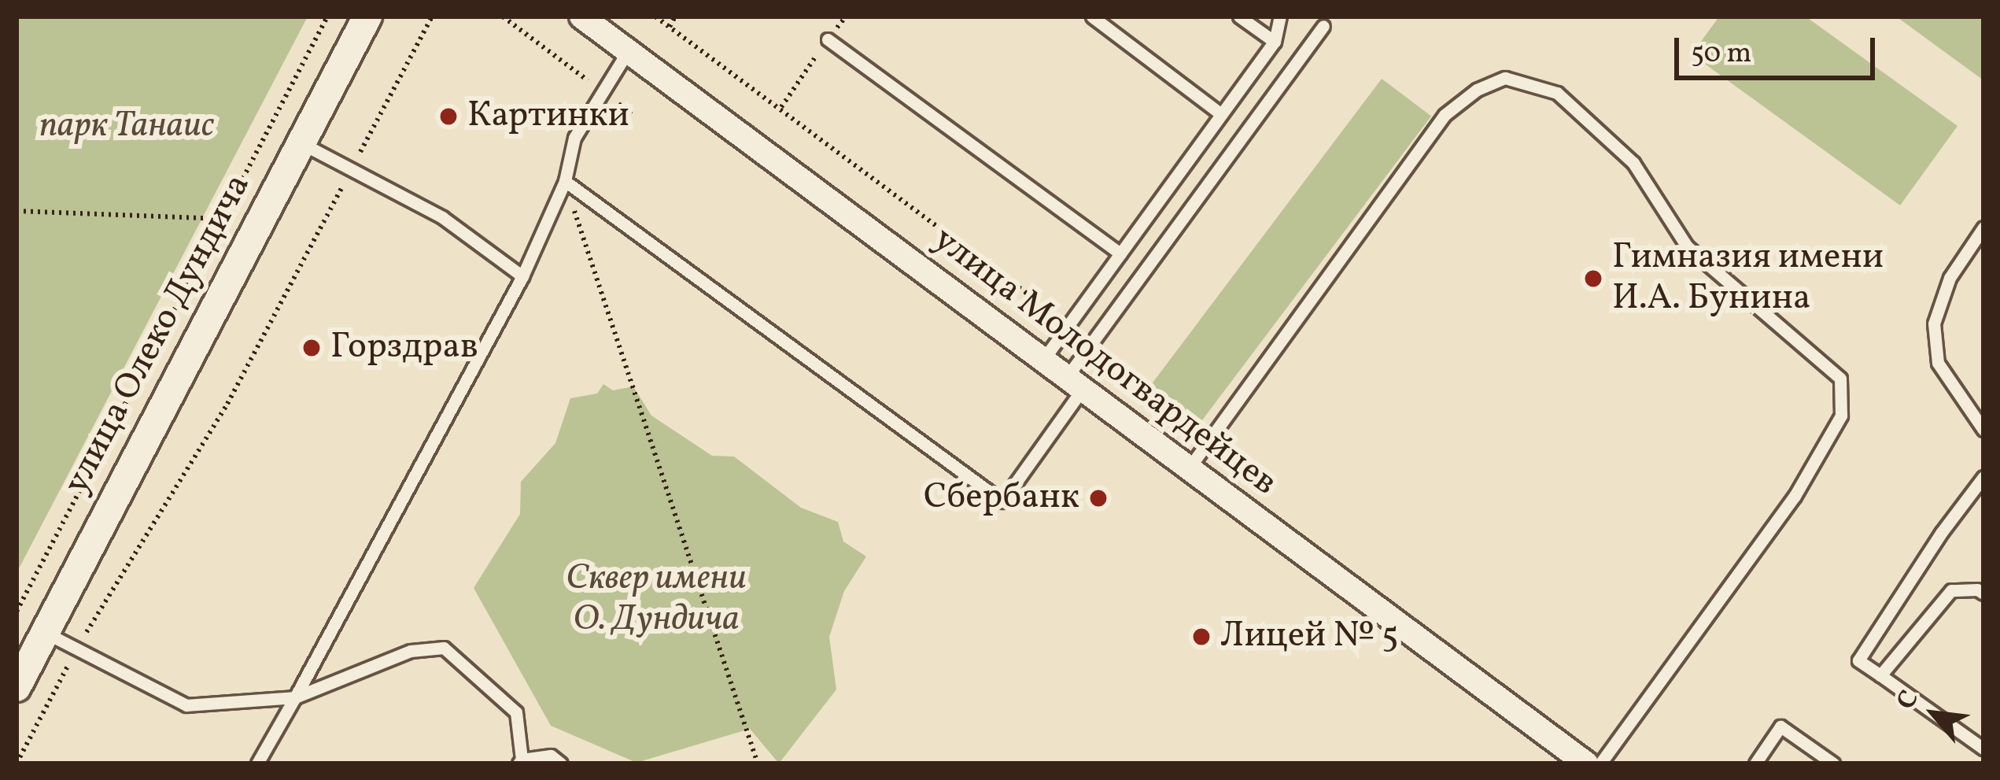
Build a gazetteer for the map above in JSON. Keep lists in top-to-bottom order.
{
  "streets": {
    "street": ["улица Олеко Дундича", "улица Молодогвардейцев"]
  },
  "parks": ["парк Танаис", "Сквер имени О. Дундича"],
  "places": [
    "Картинки",
    "Гимназия имени И.А. Бунина",
    "Горздрав",
    "Сбербанк",
    "Лицей № 5"
  ],
  "scale_bar": "50 m",
  "north": "top left"
}
